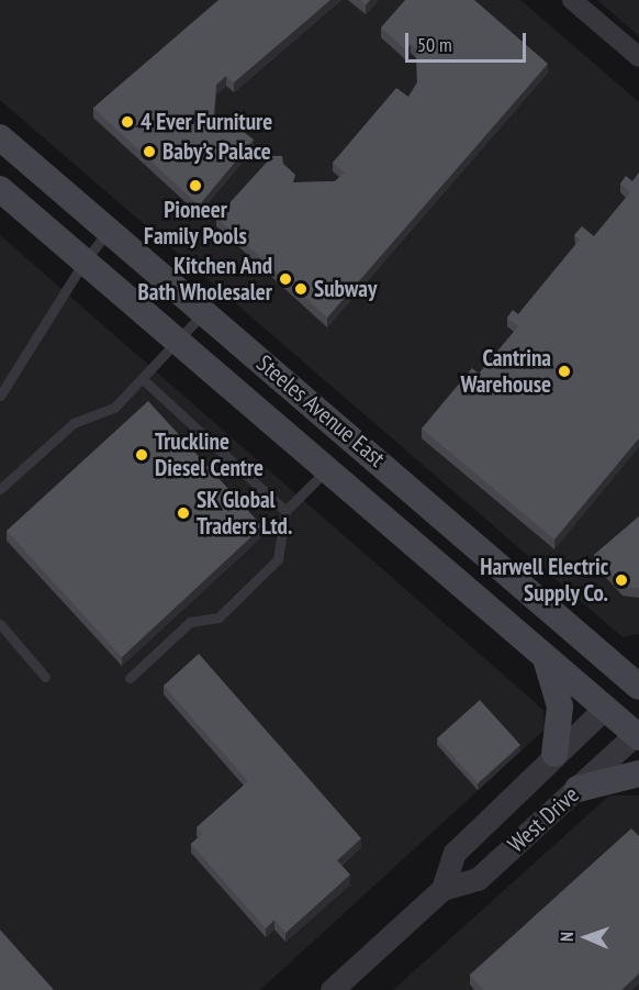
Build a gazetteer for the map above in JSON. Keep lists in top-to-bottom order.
{
  "streets": {
    "main road": ["Steeles Avenue East"],
    "street": ["West Drive"]
  },
  "crossings": [
    ["Steeles Avenue East", "West Drive"]
  ],
  "places": [
    "4 Ever Furniture",
    "Baby’s Palace",
    "Pioneer Family Pools",
    "Kitchen And Bath Wholesaler",
    "Subway",
    "Cantrina Warehouse",
    "Truckline Diesel Centre",
    "SK Global Traders Ltd.",
    "Harwell Electric Supply Co."
  ],
  "scale_bar": "50 m",
  "north": "left"
}
